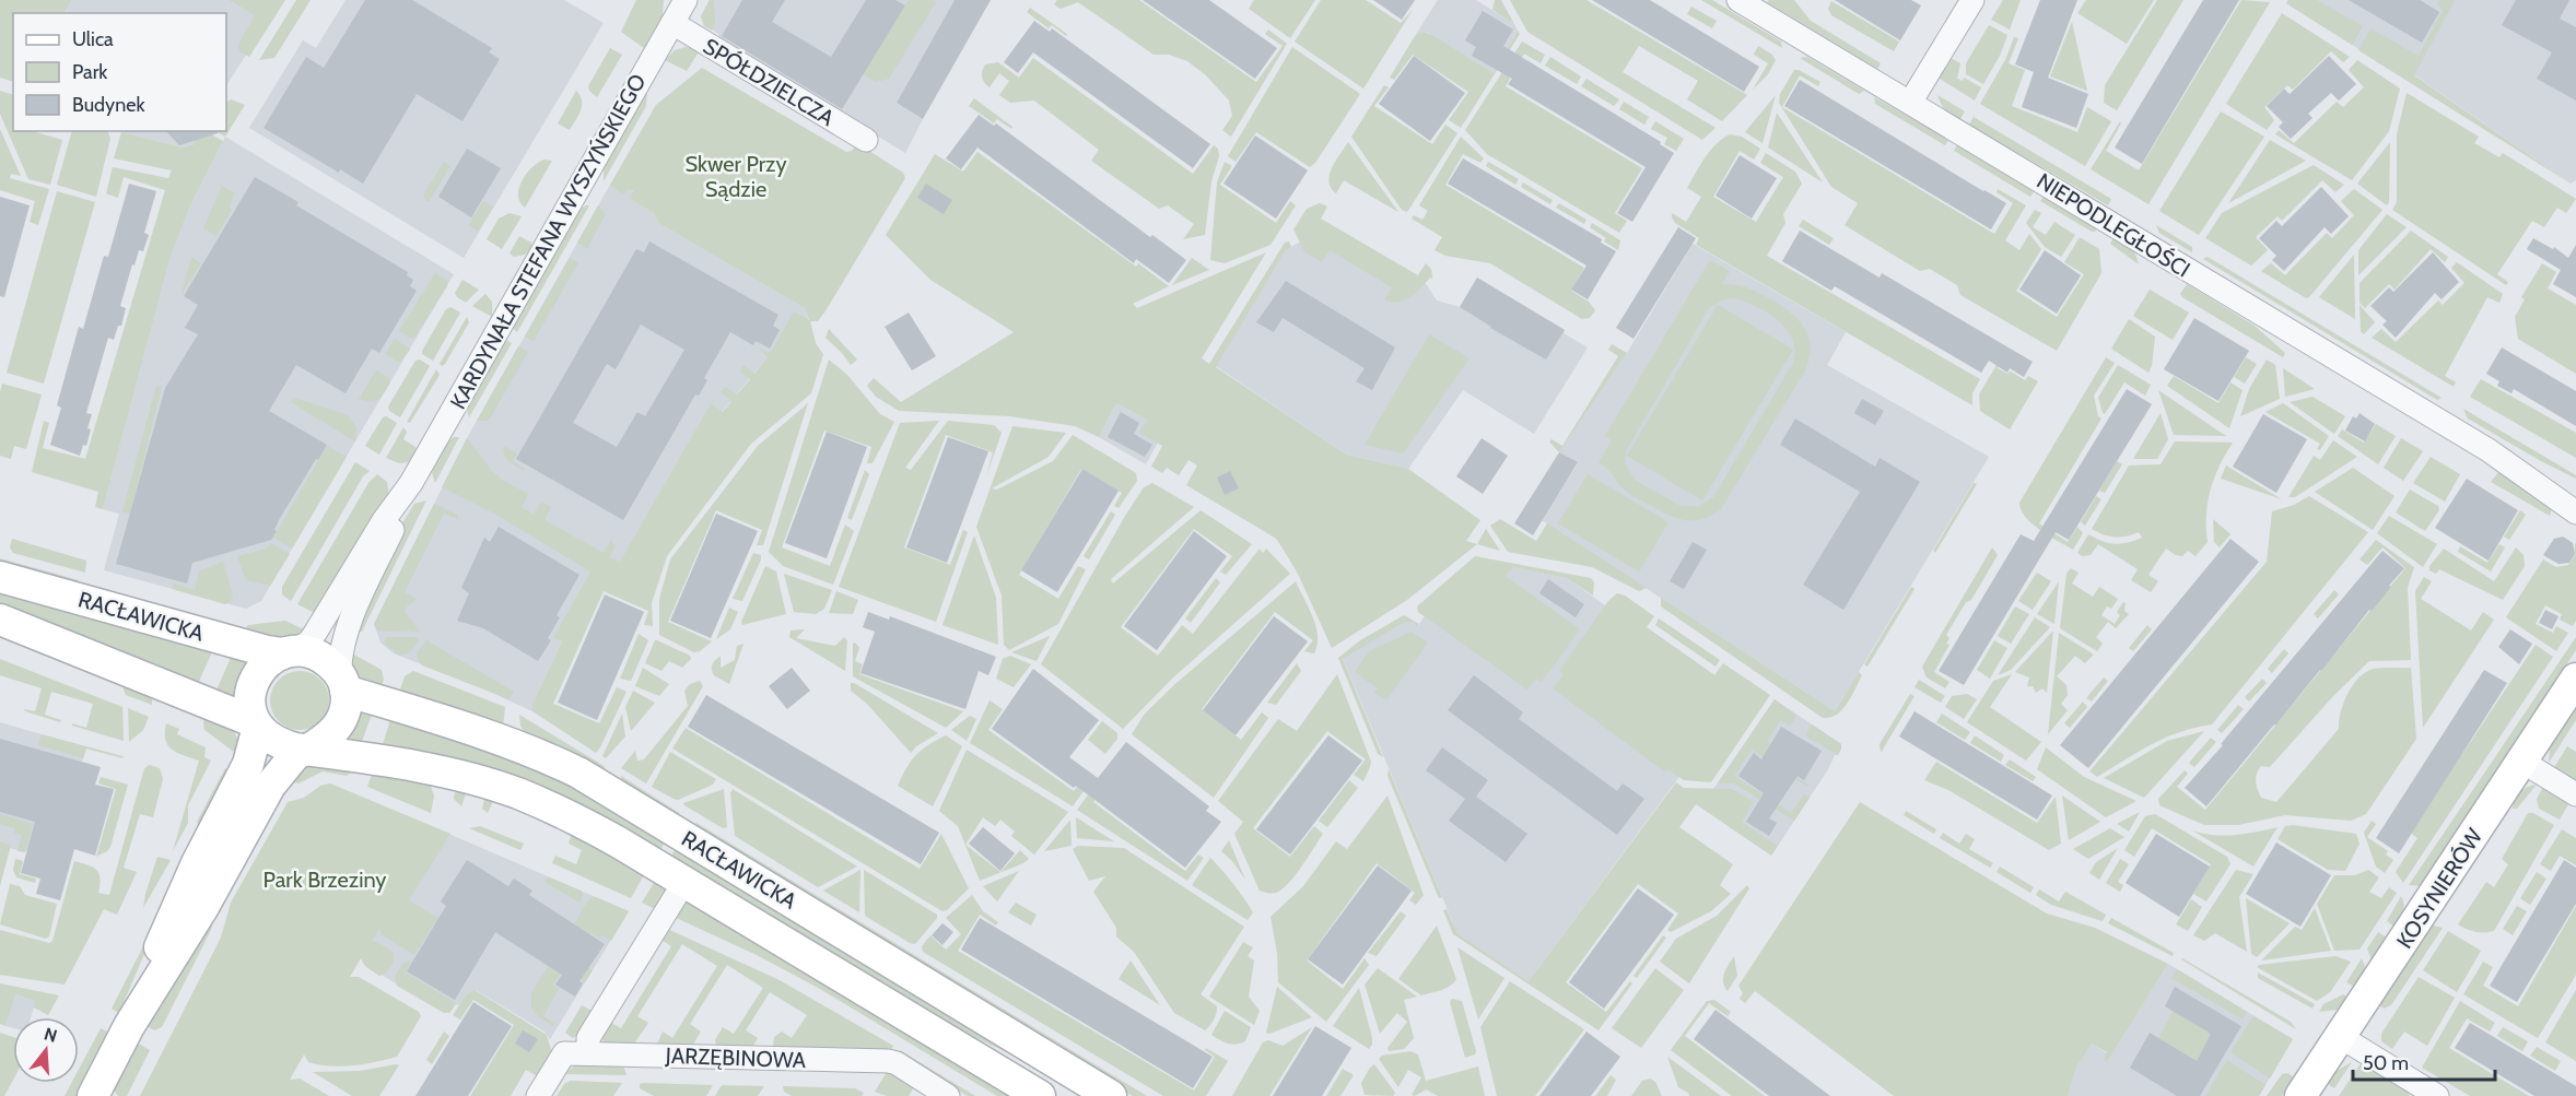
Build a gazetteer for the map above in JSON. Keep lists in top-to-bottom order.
{
  "streets": {
    "street": [
      "SPÓŁDZIELCZA",
      "NIEPODLEGŁOŚCI",
      "KARDYNAŁA STEFANA WYSZYŃSKIEGO",
      "RACŁAWICKA",
      "KOSYNIERÓW",
      "JARZĘBINOWA"
    ]
  },
  "crossings": [
    ["SPÓŁDZIELCZA", "KARDYNAŁA STEFANA WYSZYŃSKIEGO"],
    ["KARDYNAŁA STEFANA WYSZYŃSKIEGO", "RACŁAWICKA"]
  ],
  "parks": ["Skwer Przy Sądzie", "Park Brzeziny"],
  "legend": ["Ulica", "Park", "Budynek"],
  "scale_bar": "50 m",
  "north": "top"
}
